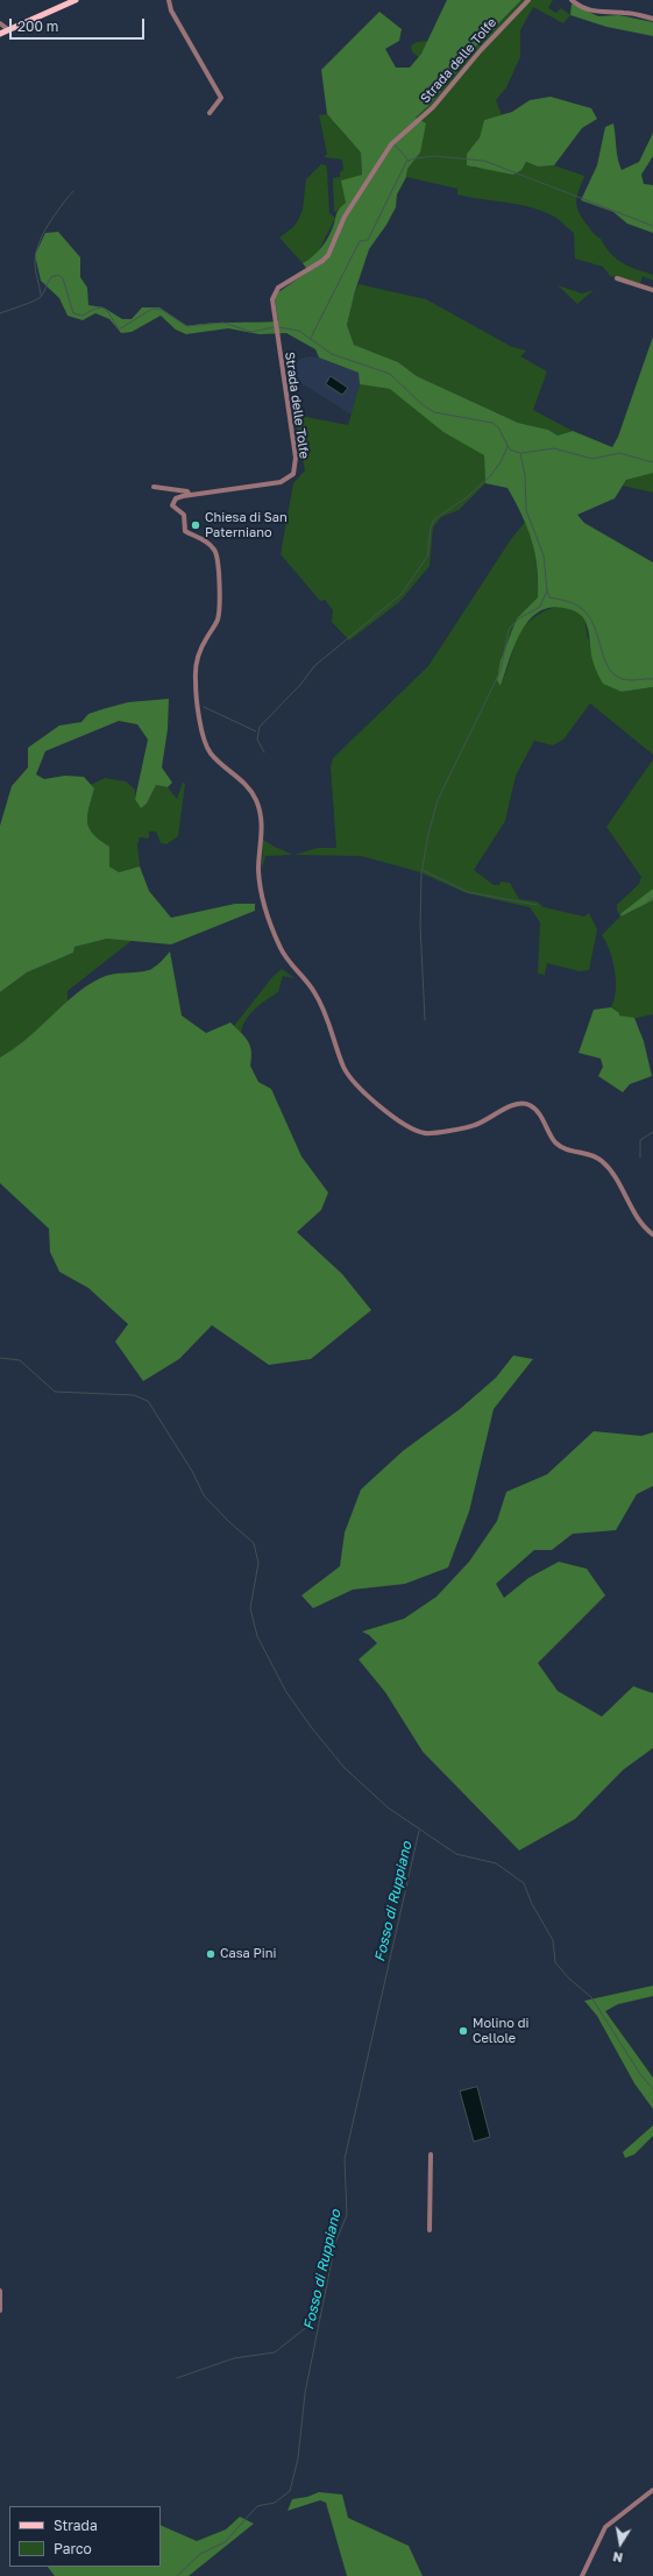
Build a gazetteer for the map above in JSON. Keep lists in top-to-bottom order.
{
  "streets": {
    "street": ["Strada delle Tolfe"]
  },
  "water": ["Fosso di Ruppiano"],
  "places": ["Chiesa di San Paterniano", "Casa Pini", "Molino di Cellole"],
  "legend": ["Strada", "Parco"],
  "scale_bar": "200 m",
  "north": "bottom"
}
